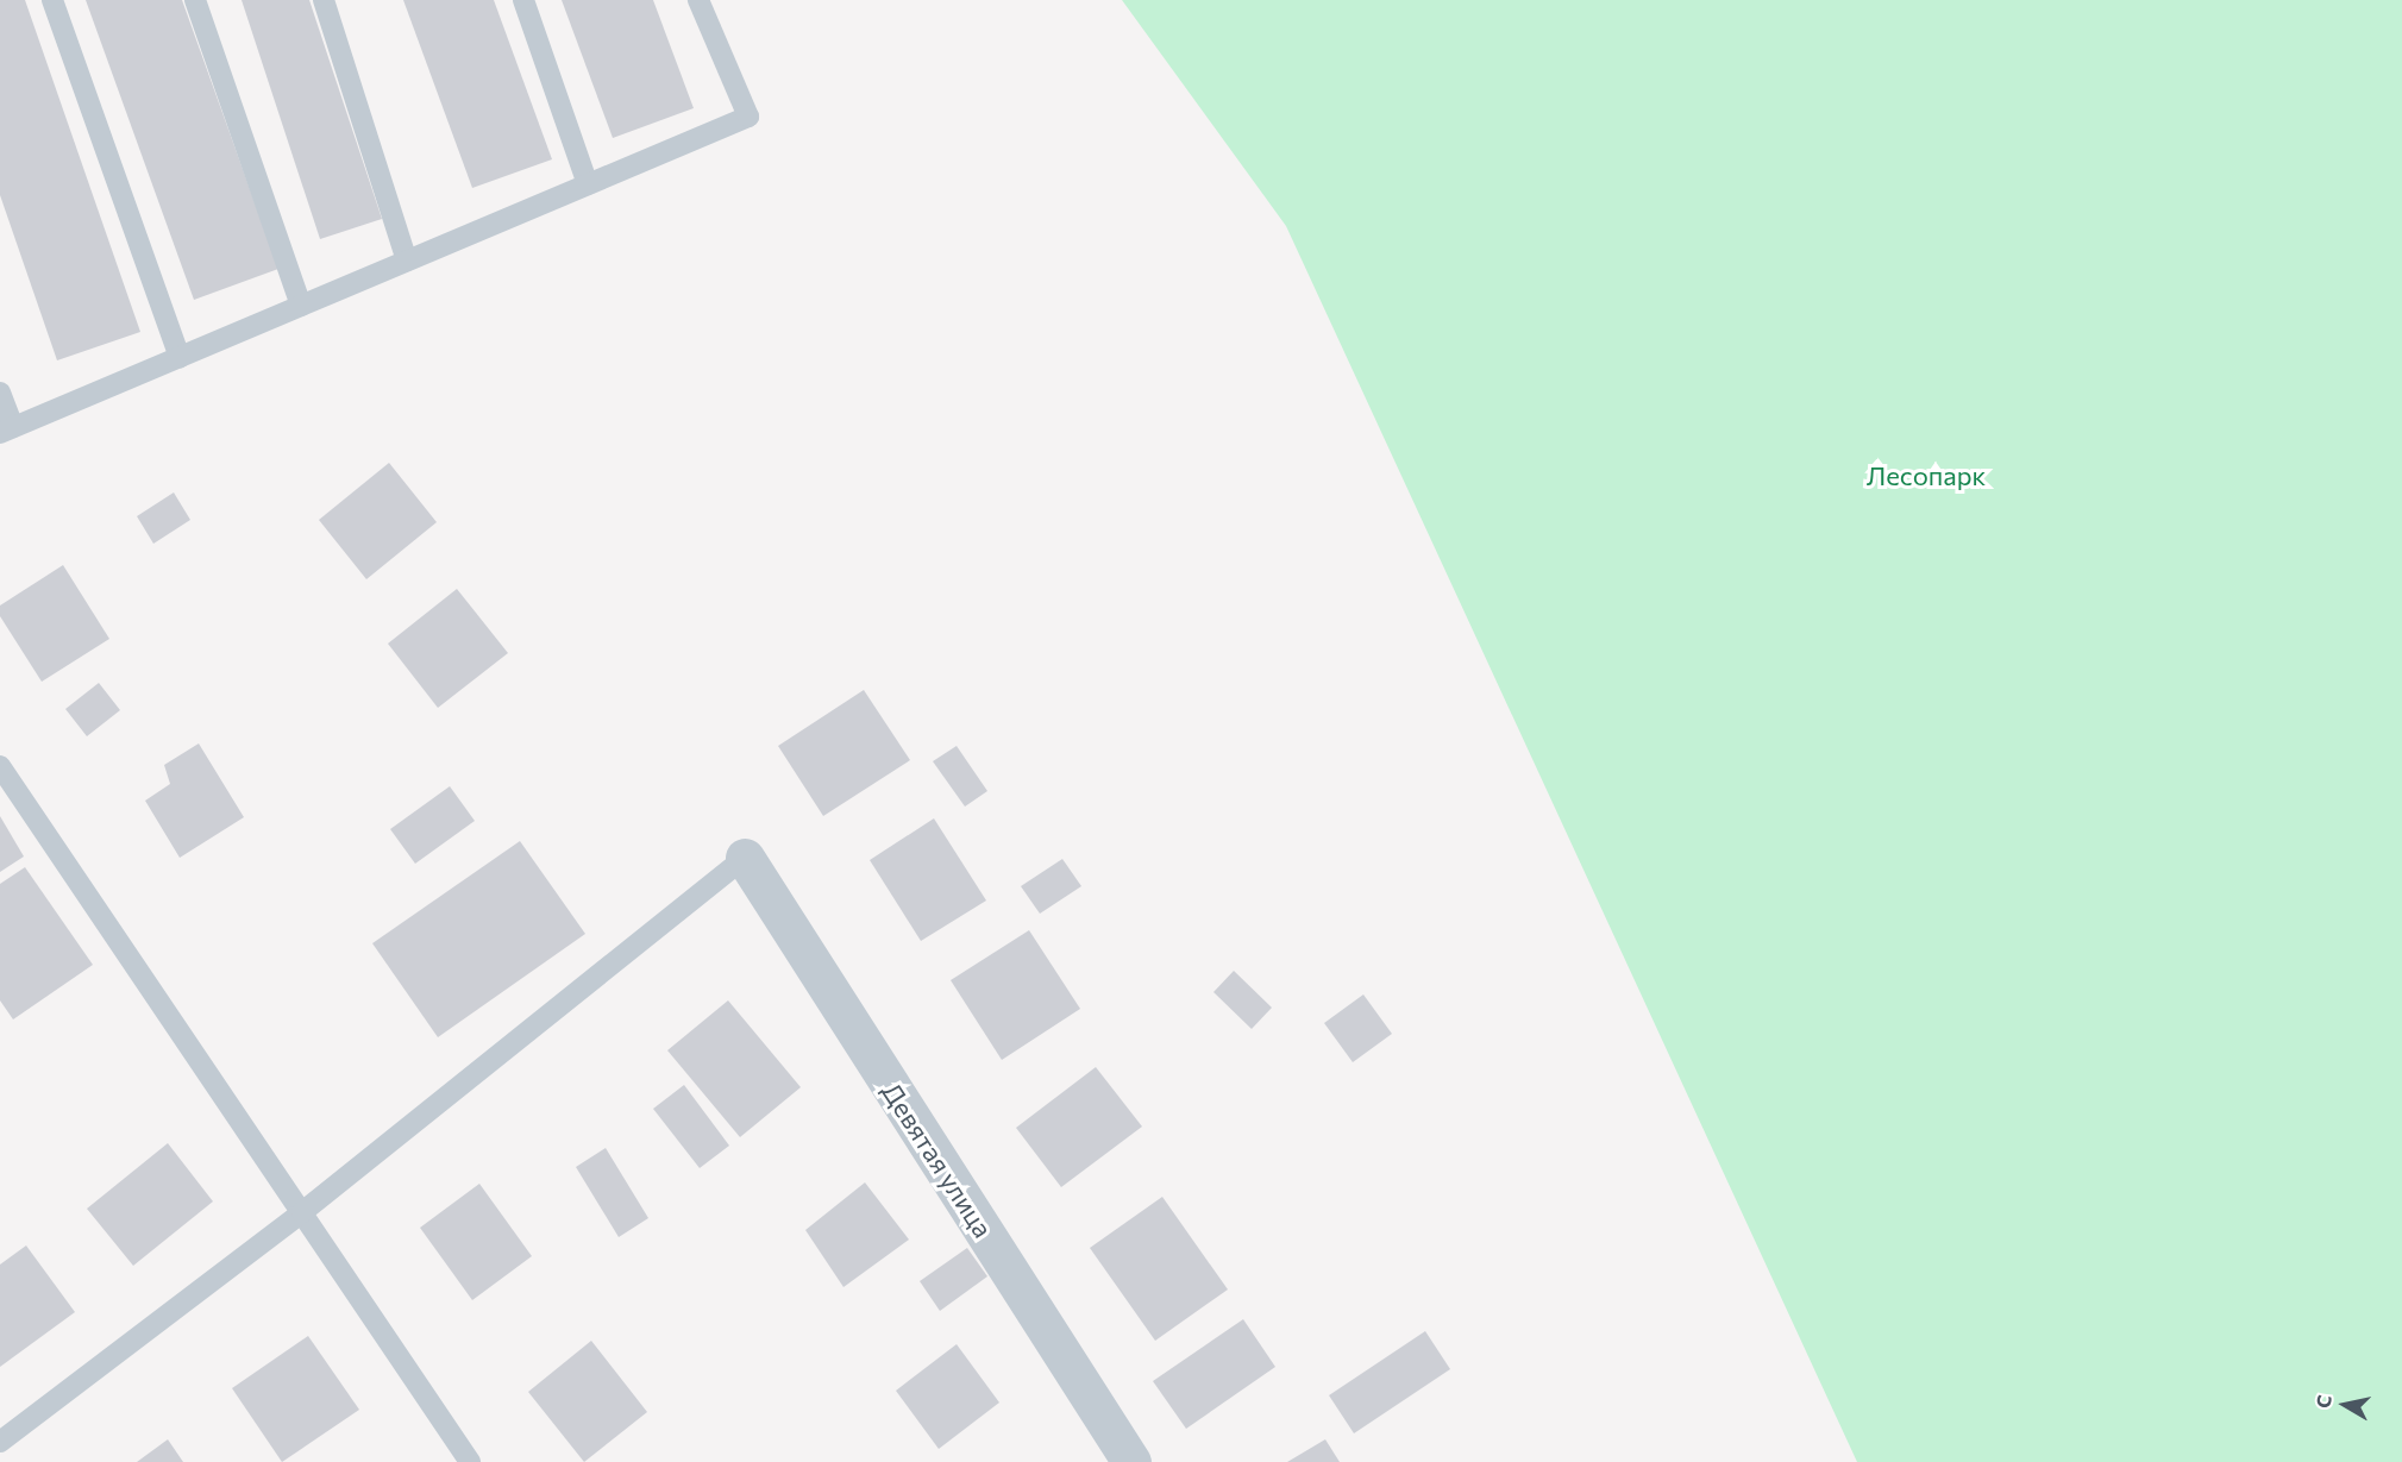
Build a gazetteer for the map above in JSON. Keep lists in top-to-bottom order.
{
  "streets": {
    "street": ["Девятая улица"]
  },
  "parks": ["Лесопарк"],
  "north": "left"
}
